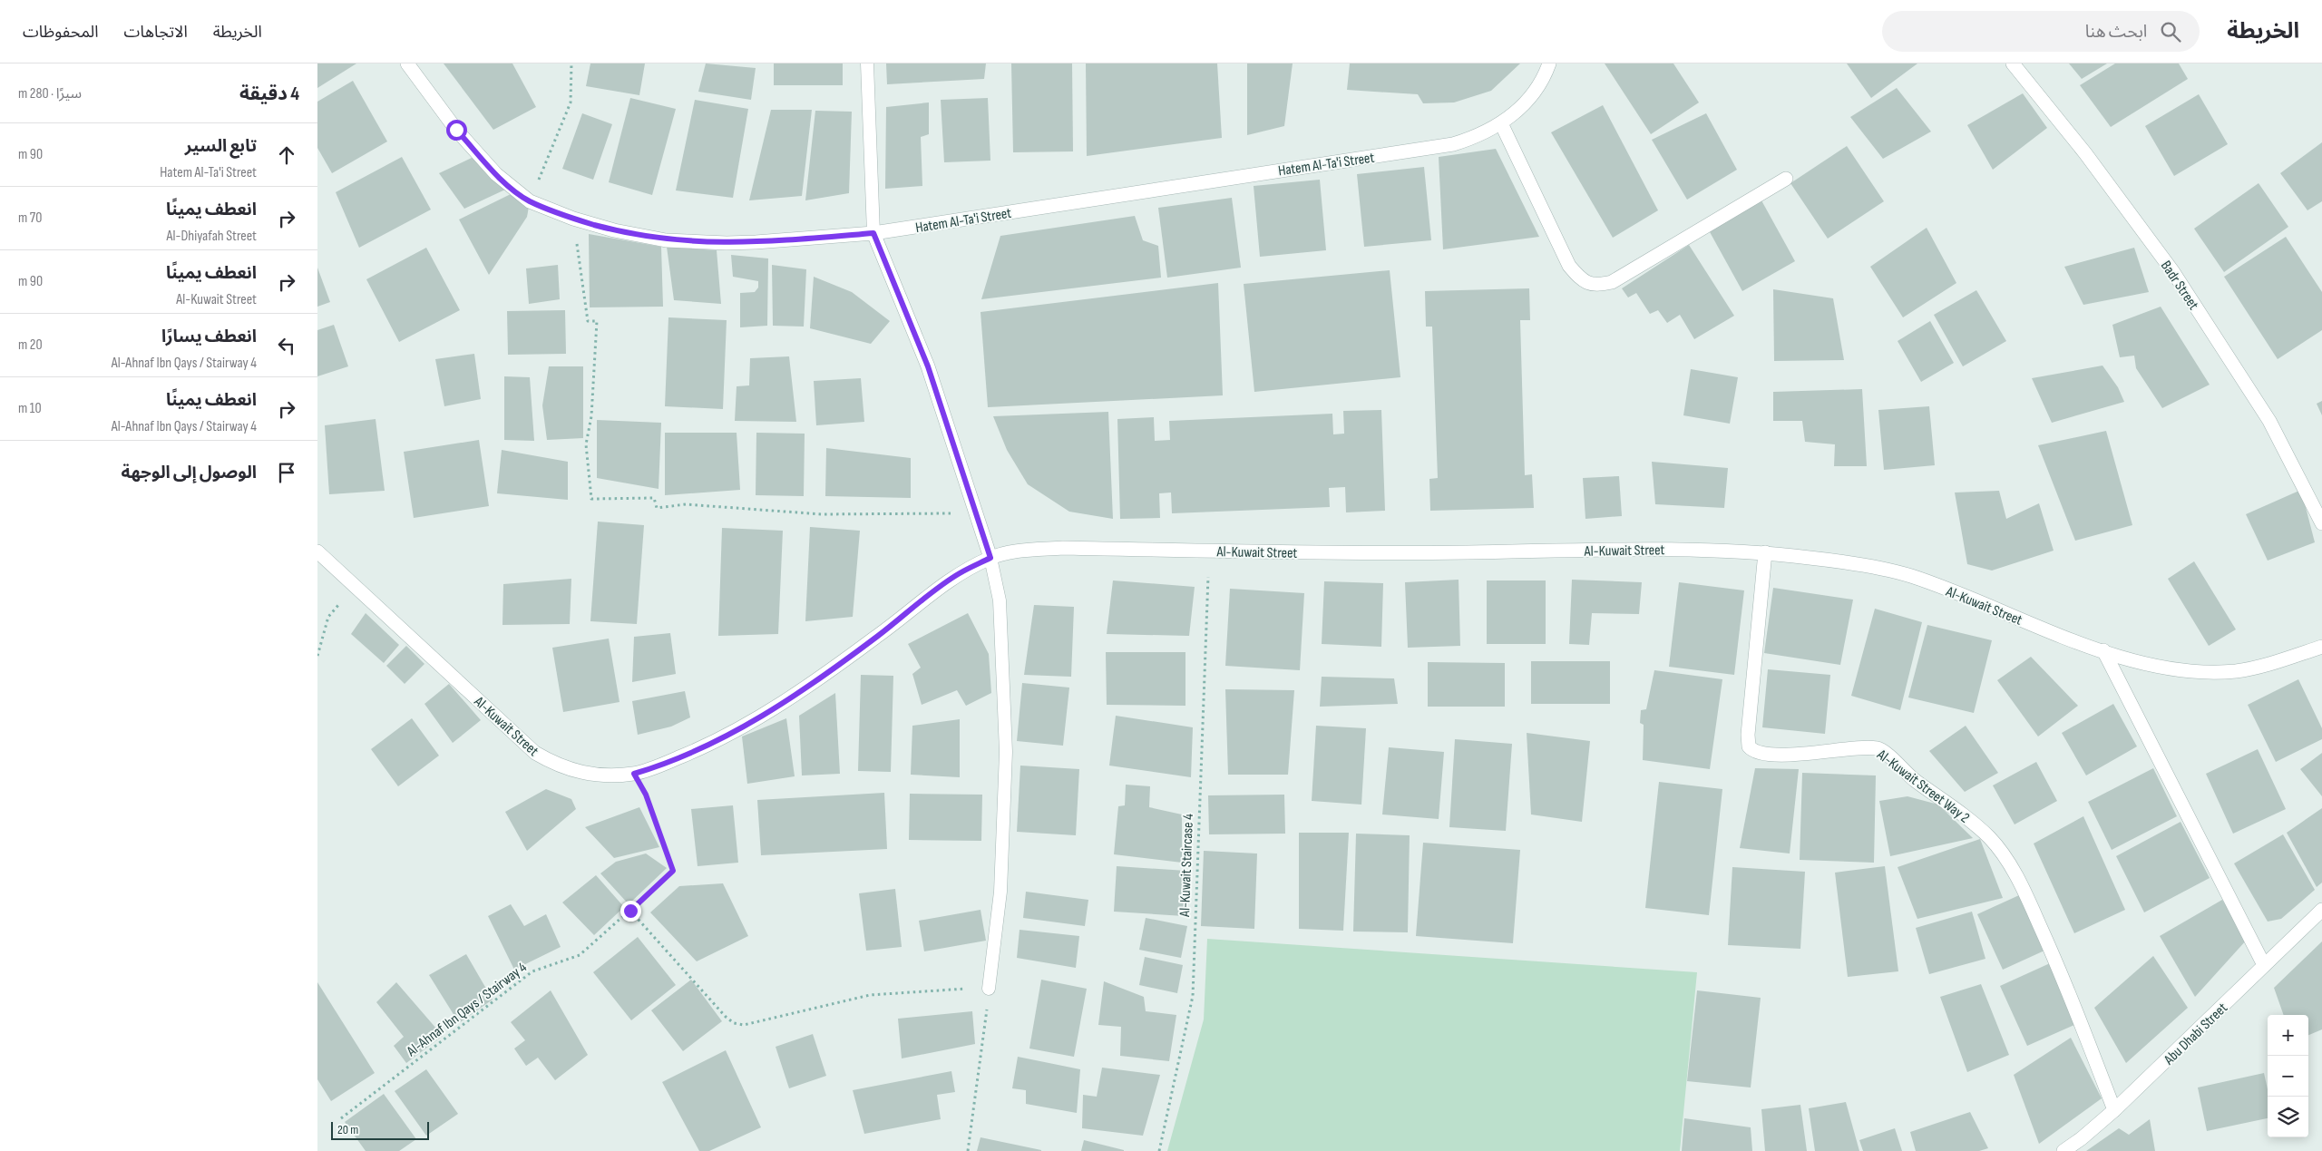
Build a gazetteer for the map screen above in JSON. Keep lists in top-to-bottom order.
{
  "streets": {
    "street": [
      "Hatem Al-Ta'i Street",
      "Badr Street",
      "Al-Kuwait Street",
      "Al-Kuwait Street Way 2",
      "Abu Dhabi Street"
    ],
    "path": ["Al-Kuwait Staircase 4", "Al-Ahnaf Ibn Qays / Stairway 4"]
  },
  "crossings": [
    ["Al-Kuwait Street", "Al-Kuwait Street Way 2"],
    ["Al-Kuwait Street", "Al-Ahnaf Ibn Qays / Stairway 4"],
    ["Al-Kuwait Street Way 2", "Abu Dhabi Street"]
  ],
  "scale_bar": "20 m",
  "page": {
    "header": "الخريطة",
    "search": "ابحث هنا",
    "nav": ["الخريطة", "الاتجاهات", "المحفوظات"],
    "heading": ["4 دقيقة", "سيرًا · 280 m"],
    "list": [
      ["تابع السير", "Hatem Al-Ta'i Street", "90 m"],
      ["انعطف يمينًا", "Al-Dhiyafah Street", "70 m"],
      ["انعطف يمينًا", "Al-Kuwait Street", "90 m"],
      ["انعطف يسارًا", "Al-Ahnaf Ibn Qays / Stairway 4", "20 m"],
      ["انعطف يمينًا", "Al-Ahnaf Ibn Qays / Stairway 4", "10 m"],
      "الوصول إلى الوجهة"
    ],
    "map_buttons": ["+", "−"],
    "scale": "20 m"
  }
}
